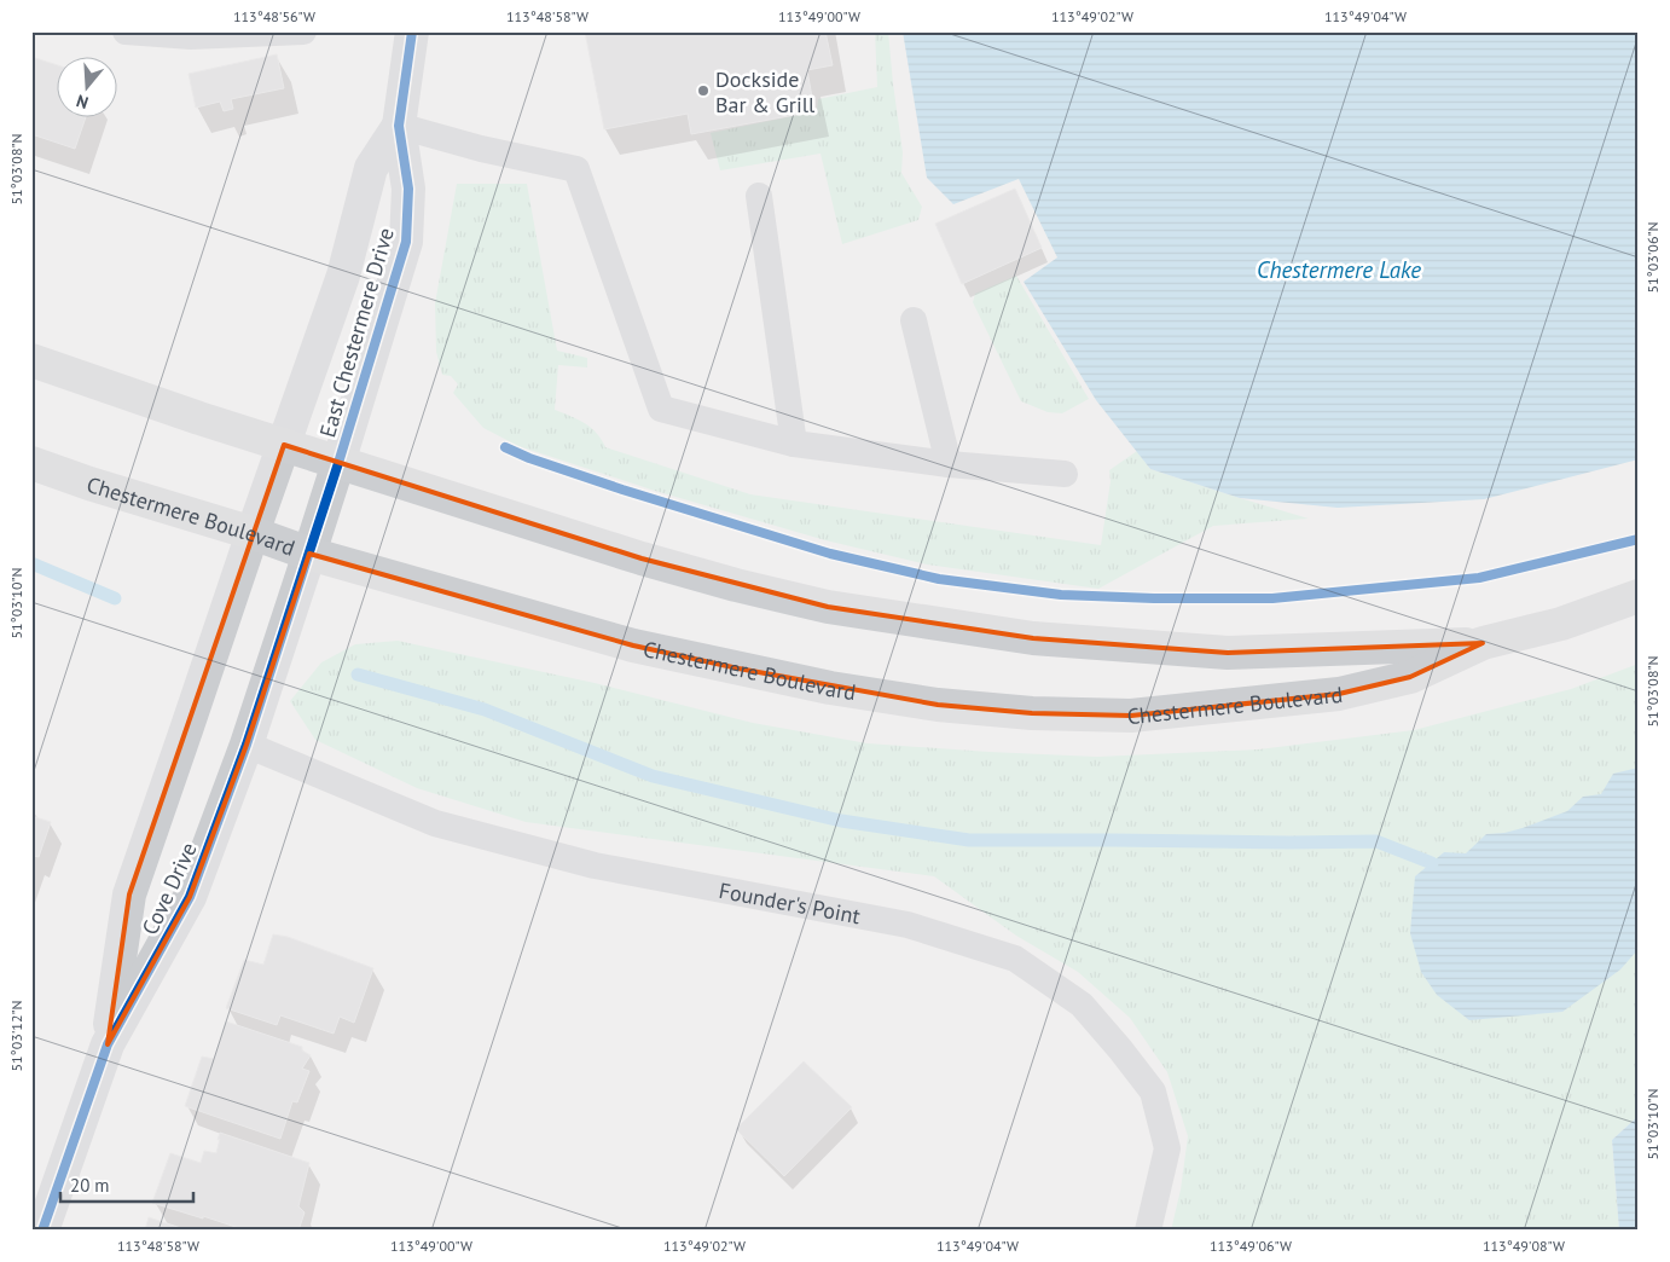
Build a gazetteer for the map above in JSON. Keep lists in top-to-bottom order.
{
  "streets": {
    "main road": ["Chestermere Boulevard"],
    "street": ["East Chestermere Drive", "Cove Drive"],
    "lane": ["Founder's Point"]
  },
  "crossings": [
    ["East Chestermere Drive", "Chestermere Boulevard"],
    ["East Chestermere Drive", "Cove Drive"],
    ["Chestermere Boulevard", "Cove Drive"],
    ["Cove Drive", "Founder's Point"]
  ],
  "water": ["Chestermere Lake"],
  "places": ["Dockside Bar & Grill"],
  "scale_bar": "20 m",
  "north": "bottom",
  "coordinates": [
    "113°48'56\"W",
    "113°48'58\"W",
    "113°49'00\"W",
    "113°49'02\"W",
    "113°49'04\"W",
    "51°03'08\"N",
    "51°03'06\"N",
    "51°03'10\"N",
    "51°03'12\"N",
    "113°49'06\"W",
    "113°49'08\"W"
  ]
}
